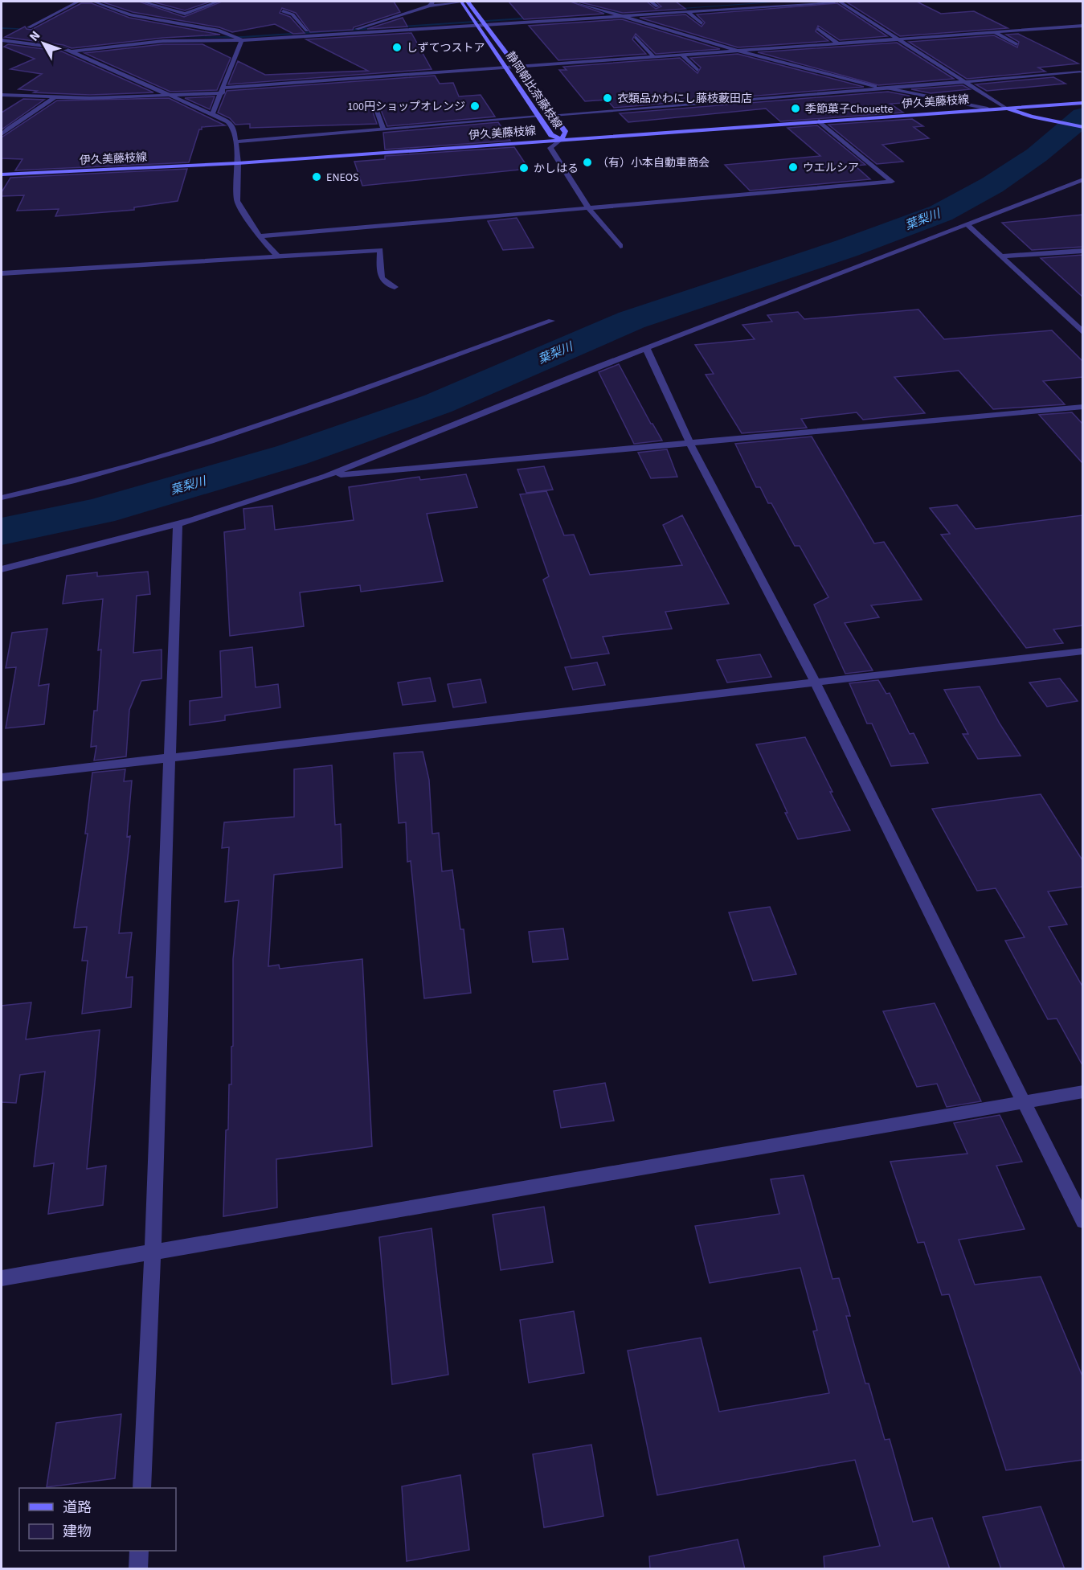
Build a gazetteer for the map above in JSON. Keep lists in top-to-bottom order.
{
  "streets": {
    "main road": ["静岡朝比奈藤枝線", "伊久美藤枝線"]
  },
  "crossings": [
    ["静岡朝比奈藤枝線", "伊久美藤枝線"]
  ],
  "water": ["葉梨川"],
  "places": [
    "しずてつストア",
    "衣類品かわにし藤枝藪田店",
    "100円ショップオレンジ",
    "季節菓子Chouette",
    "（有）小本自動車商会",
    "ウエルシア",
    "かしはる",
    "ENEOS"
  ],
  "legend": ["道路", "建物"],
  "north": "top left"
}
